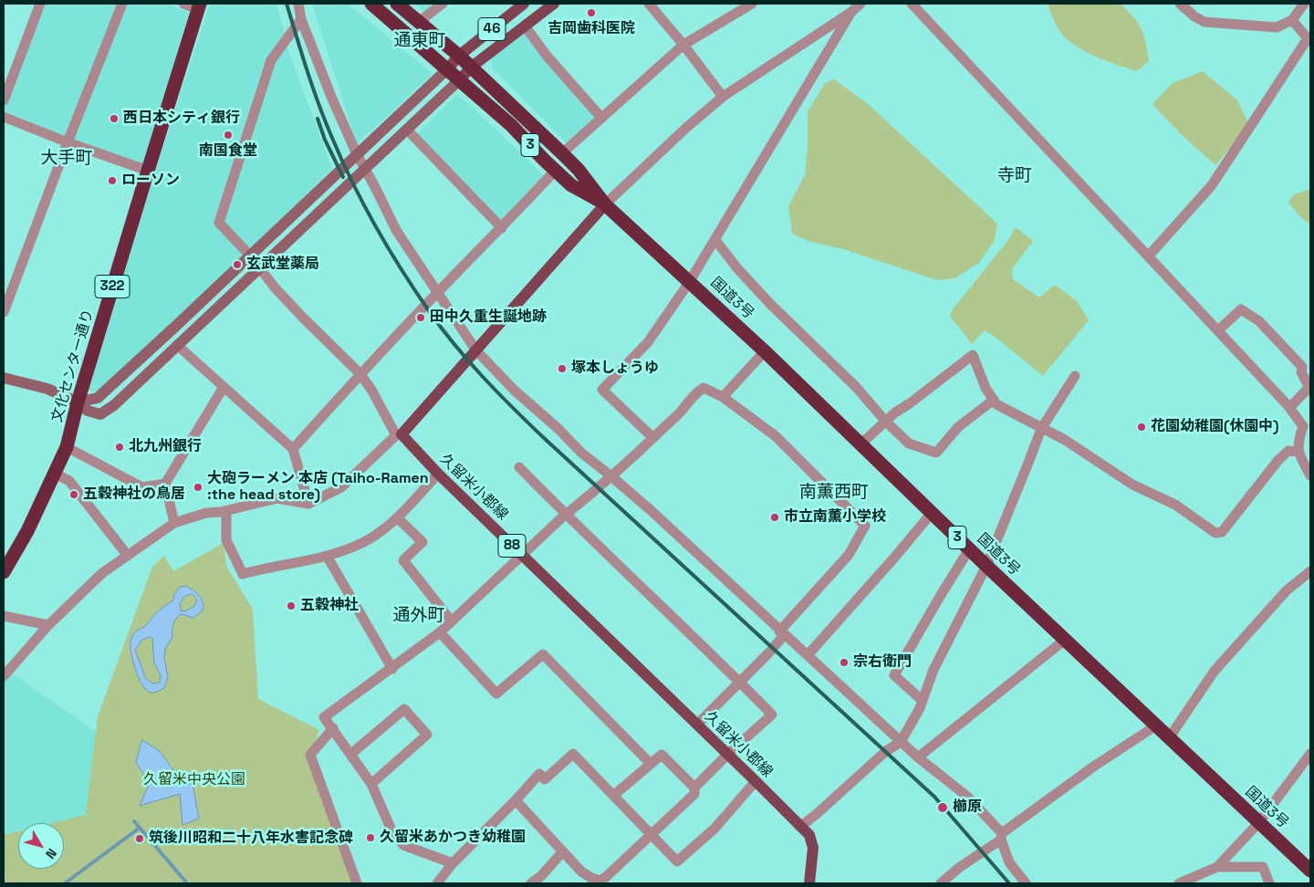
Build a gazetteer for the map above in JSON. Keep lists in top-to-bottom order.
{
  "streets": {
    "highway": [
      "3",
      "322",
      "国道3号",
      "文化センター通り"
    ],
    "main road": ["46", "久留米小郡線", "88"]
  },
  "crossings": [
    ["46", "国道3号"]
  ],
  "districts": [
    "通東町",
    "大手町",
    "寺町",
    "南薫西町",
    "通外町"
  ],
  "parks": ["久留米中央公園"],
  "places": [
    "吉岡歯科医院",
    "西日本シティ銀行",
    "南国食堂",
    "ローソン",
    "玄武堂薬局",
    "田中久重生誕地跡",
    "塚本しょうゆ",
    "花園幼稚園(休園中)",
    "北九州銀行",
    "大砲ラーメン 本店 (Taiho-Ramen :the head store)",
    "五穀神社の鳥居",
    "市立南薫小学校",
    "五穀神社",
    "宗右衛門",
    "櫛原",
    "久留米あかつき幼稚園",
    "筑後川昭和二十八年水害記念碑"
  ],
  "north": "bottom right"
}
